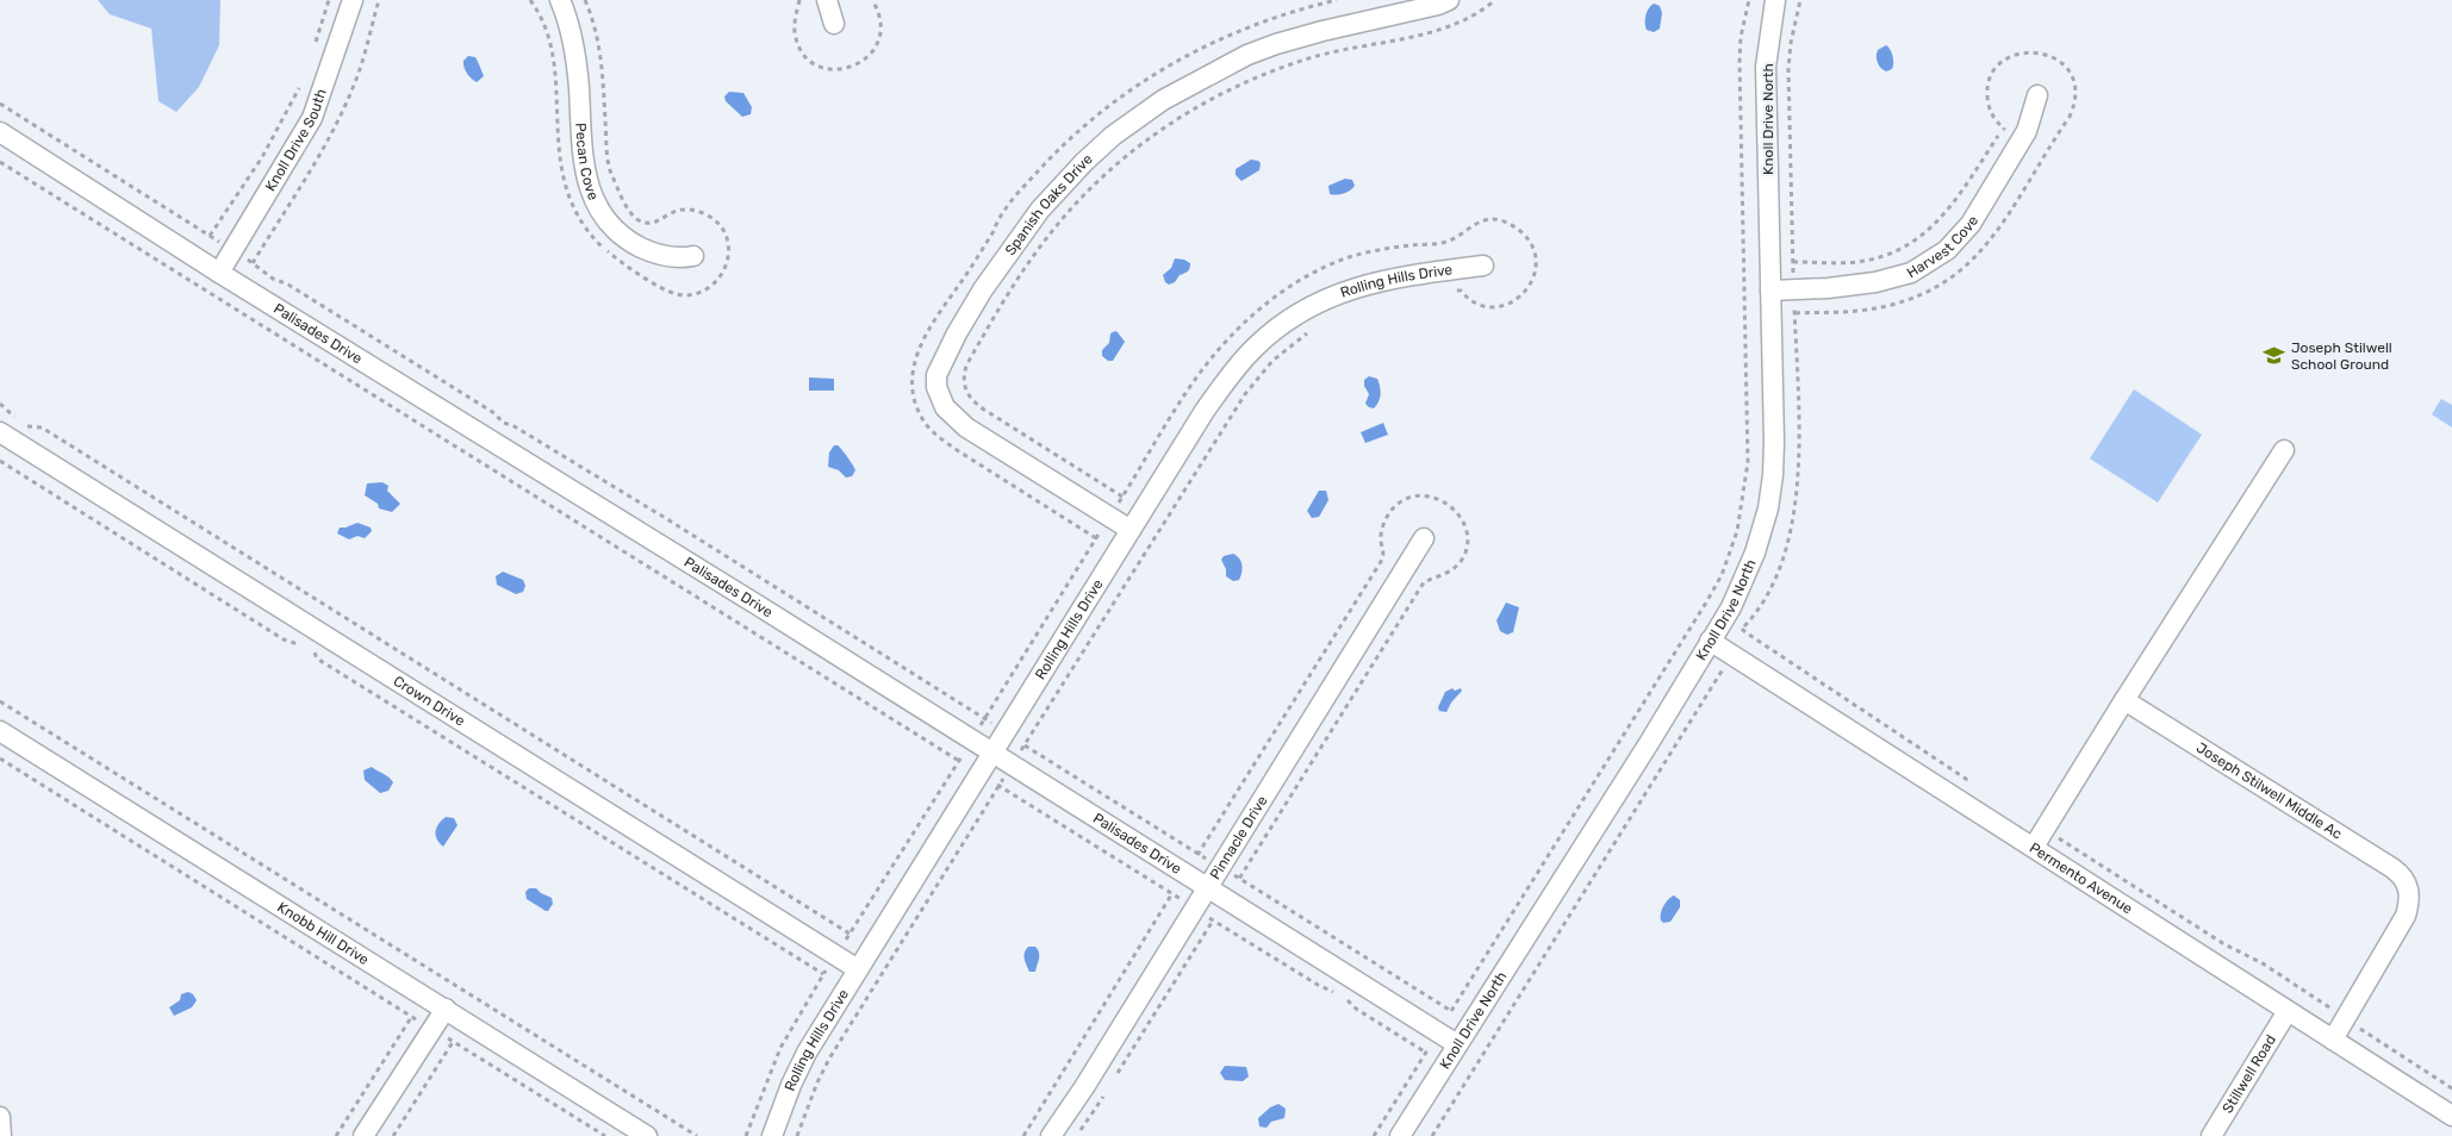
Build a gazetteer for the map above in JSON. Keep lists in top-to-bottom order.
{
  "streets": {
    "street": [
      "Knoll Drive North",
      "Knoll Drive South",
      "Pecan Cove",
      "Spanish Oaks Drive",
      "Harvest Cove",
      "Rolling Hills Drive",
      "Palisades Drive",
      "Crown Drive",
      "Joseph Stilwell Middle Ac",
      "Pinnacle Drive",
      "Permento Avenue",
      "Knobb Hill Drive",
      "Stillwell Road"
    ]
  },
  "crossings": [
    ["Knoll Drive North", "Harvest Cove"],
    ["Knoll Drive North", "Palisades Drive"],
    ["Knoll Drive North", "Permento Avenue"],
    ["Knoll Drive South", "Palisades Drive"],
    ["Spanish Oaks Drive", "Rolling Hills Drive"],
    ["Rolling Hills Drive", "Palisades Drive"],
    ["Rolling Hills Drive", "Crown Drive"],
    ["Palisades Drive", "Pinnacle Drive"],
    ["Joseph Stilwell Middle Ac", "Permento Avenue"],
    ["Permento Avenue", "Stillwell Road"]
  ],
  "places": {
    "school or university": ["Joseph Stilwell School Ground"]
  }
}
